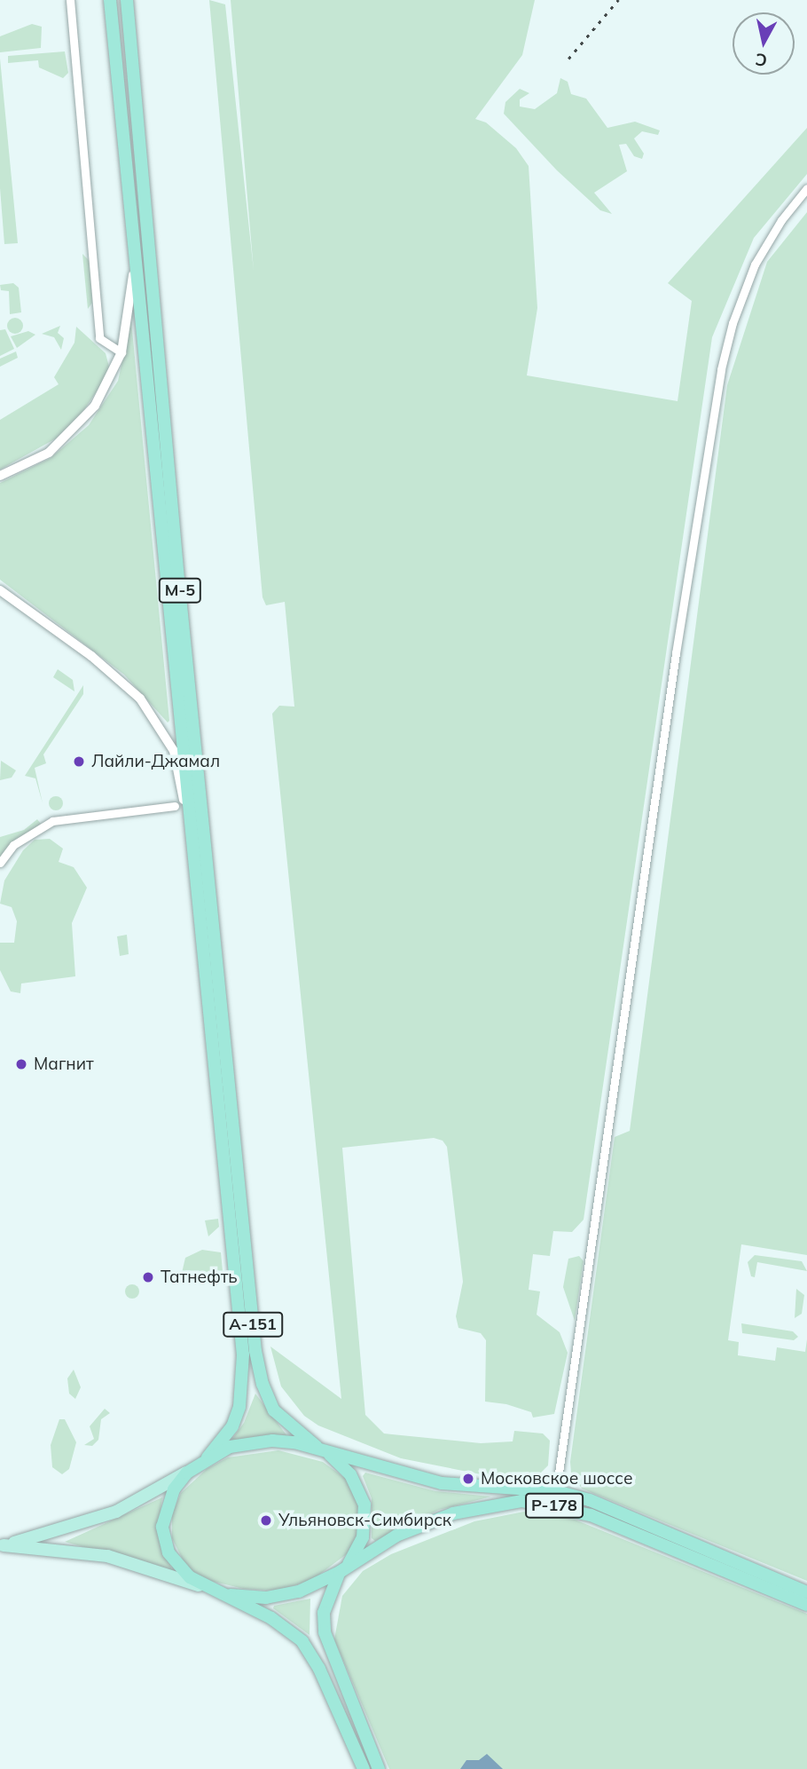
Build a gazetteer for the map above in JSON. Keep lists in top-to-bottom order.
{
  "streets": {
    "highway": ["М-5", "А-151", "Р-178"]
  },
  "crossings": [
    ["М-5", "А-151"],
    ["А-151", "Р-178"]
  ],
  "places": [
    "Лайли-Джамал",
    "Магнит",
    "Татнефть",
    "Московское шоссе",
    "Ульяновск-Симбирск"
  ],
  "north": "bottom"
}
